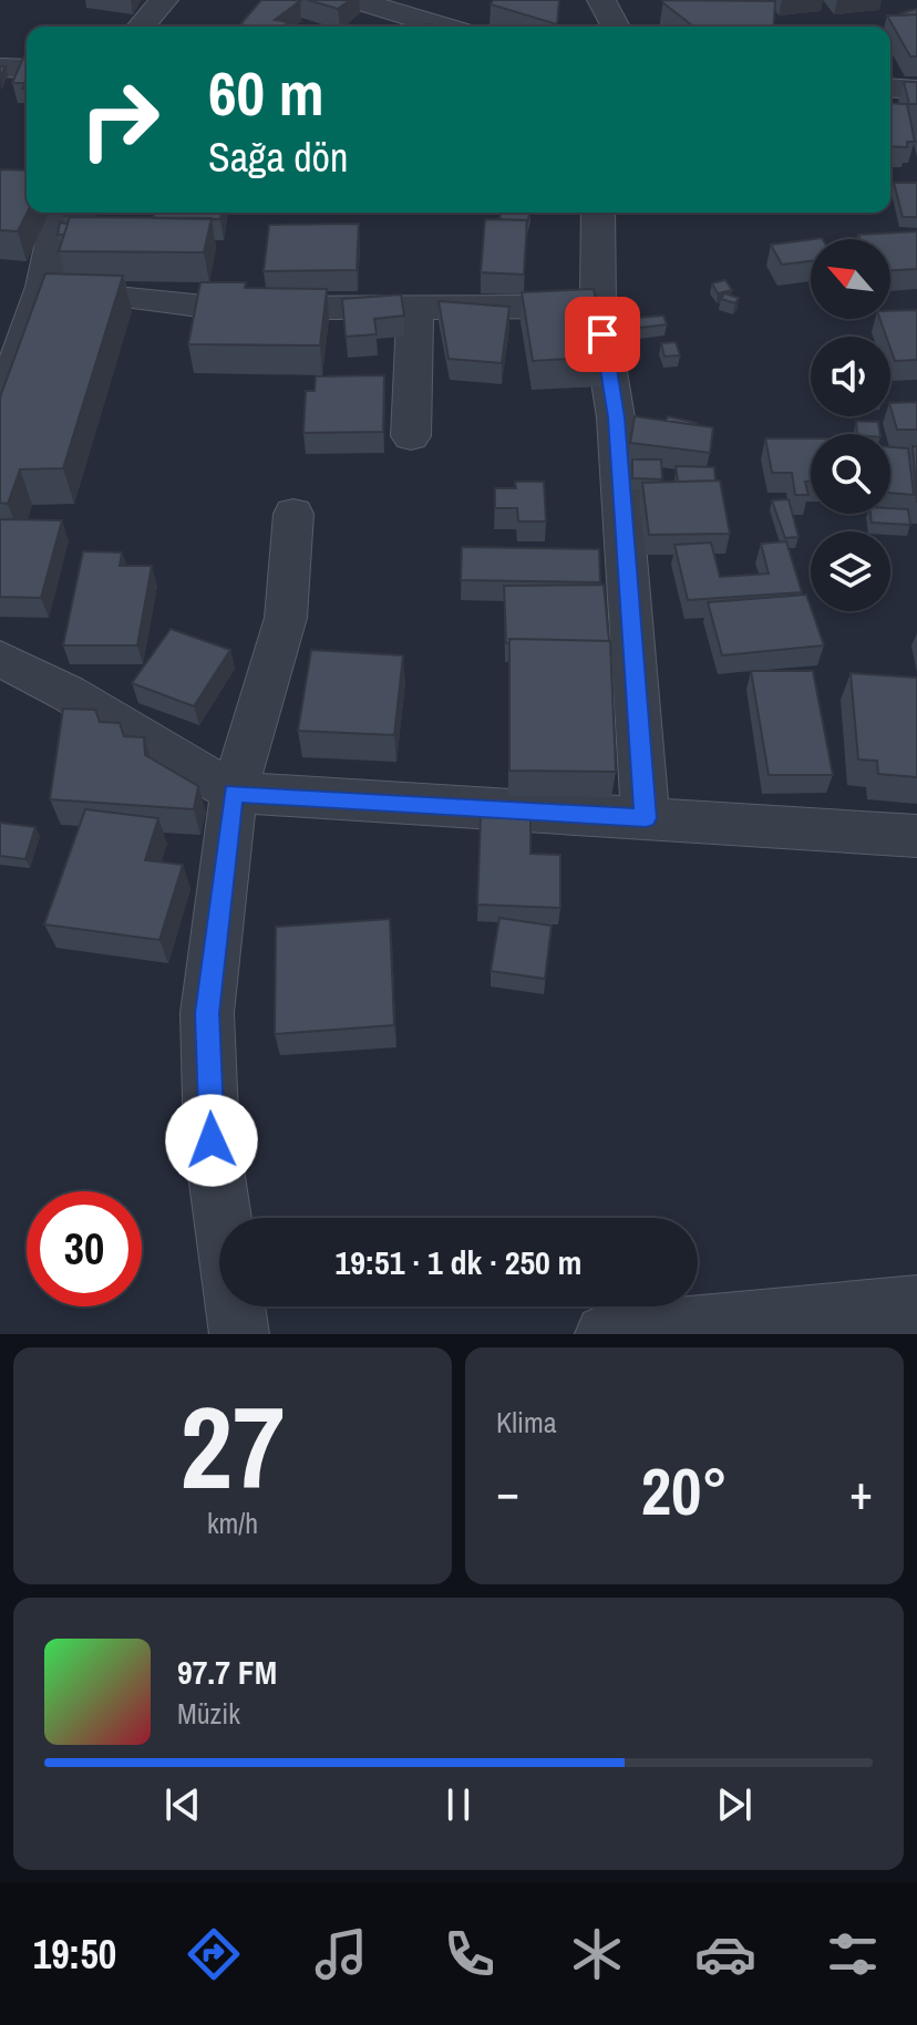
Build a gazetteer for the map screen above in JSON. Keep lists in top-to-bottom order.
{
  "north": "top left",
  "page": {
    "turn": ["60 m", "Sağa dön"],
    "limit": "30",
    "trip": "19:51 · 1 dk · 250 m",
    "tile": [
      ["27", "km/h"],
      "Klima"
    ],
    "heat": ["−", "20°", "+"],
    "song": ["97.7 FM", "Müzik"],
    "tabs": "19:50"
  }
}
